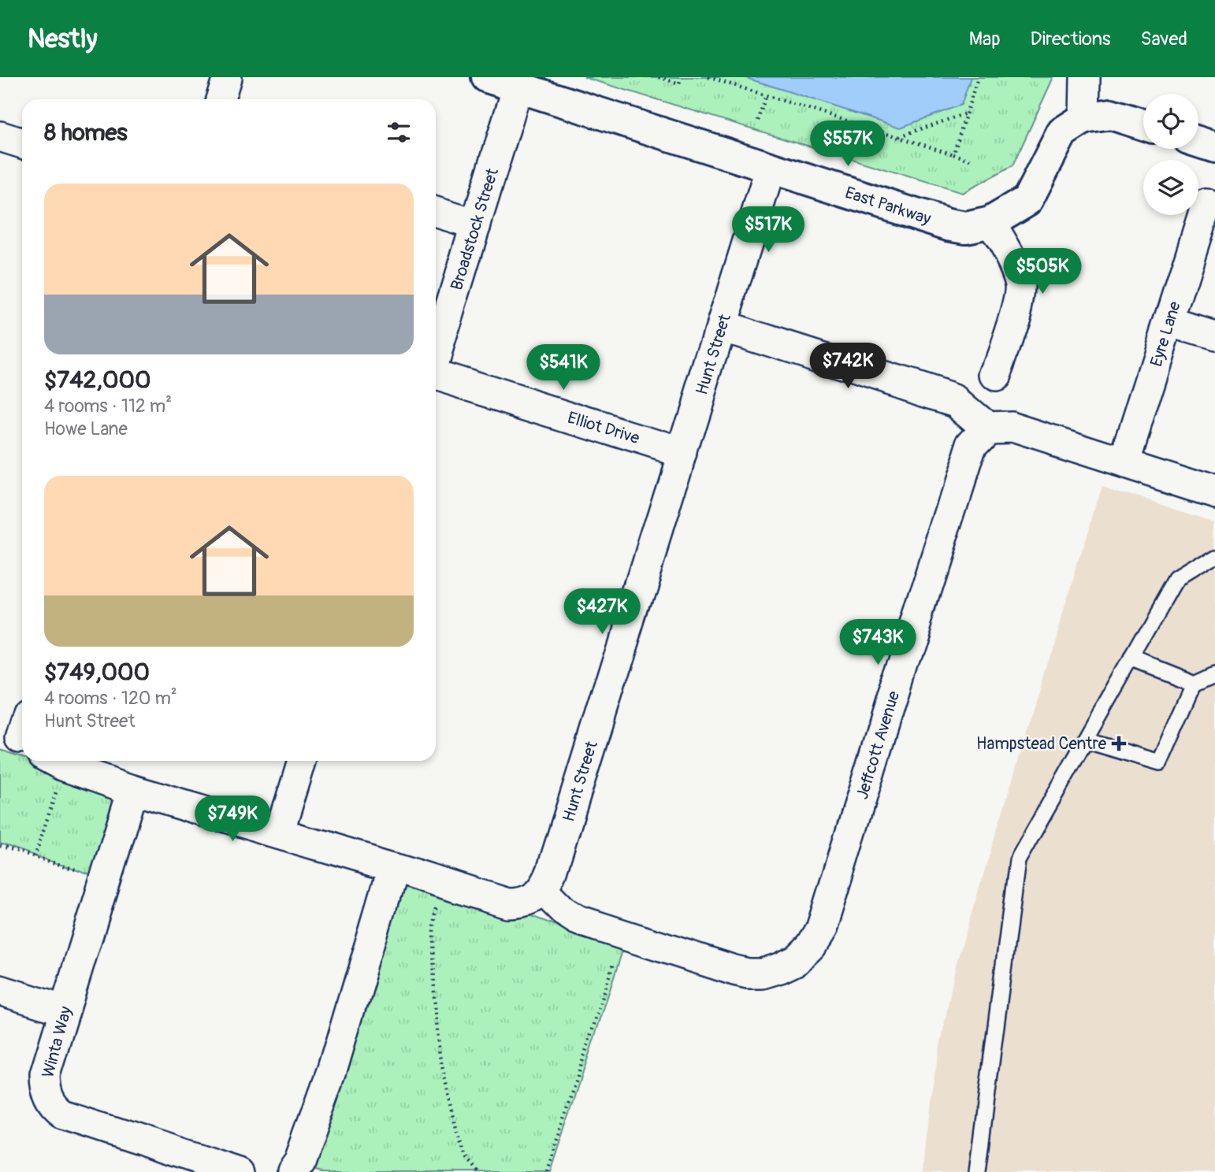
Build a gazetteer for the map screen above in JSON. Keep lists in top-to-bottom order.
{
  "streets": {
    "street": [
      "East Parkway",
      "Broadstock Street",
      "Eyre Lane",
      "Hunt Street",
      "Elliot Drive",
      "Jeffcott Avenue",
      "Winta Way"
    ]
  },
  "crossings": [
    ["East Parkway", "Broadstock Street"],
    ["East Parkway", "Hunt Street"],
    ["Hunt Street", "Elliot Drive"],
    ["Hunt Street", "Jeffcott Avenue"]
  ],
  "places": {
    "health": ["Hampstead Centre"]
  },
  "page": {
    "header": "Nestly",
    "nav": ["Map", "Directions", "Saved"],
    "heading": "8 homes",
    "price": [
      "$557K",
      "$517K",
      "$505K",
      "$742K",
      "$541K",
      "$427K",
      "$743K",
      "$749K"
    ],
    "list": [
      {
        "name": "$742,000",
        "note": "4 rooms · 112 m² · Howe Lane"
      },
      {
        "name": "$749,000",
        "note": "4 rooms · 120 m² · Hunt Street"
      }
    ]
  }
}
